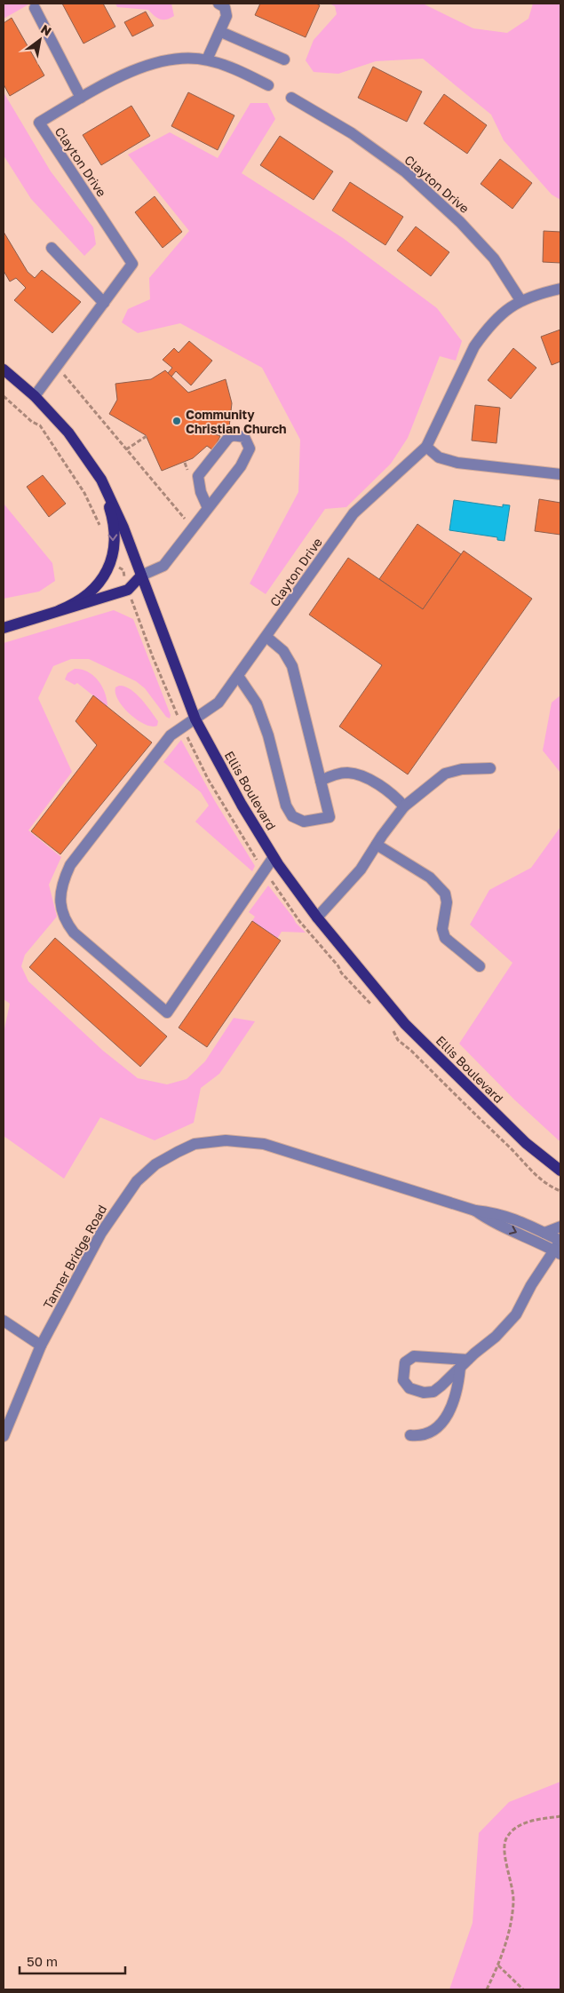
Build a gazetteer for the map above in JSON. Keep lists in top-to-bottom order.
{
  "streets": {
    "main road": ["Ellis Boulevard"],
    "street": ["Clayton Drive", "Tanner Bridge Road"]
  },
  "crossings": [
    ["Clayton Drive", "Ellis Boulevard"]
  ],
  "places": ["Community Christian Church"],
  "scale_bar": "50 m",
  "north": "top right"
}
